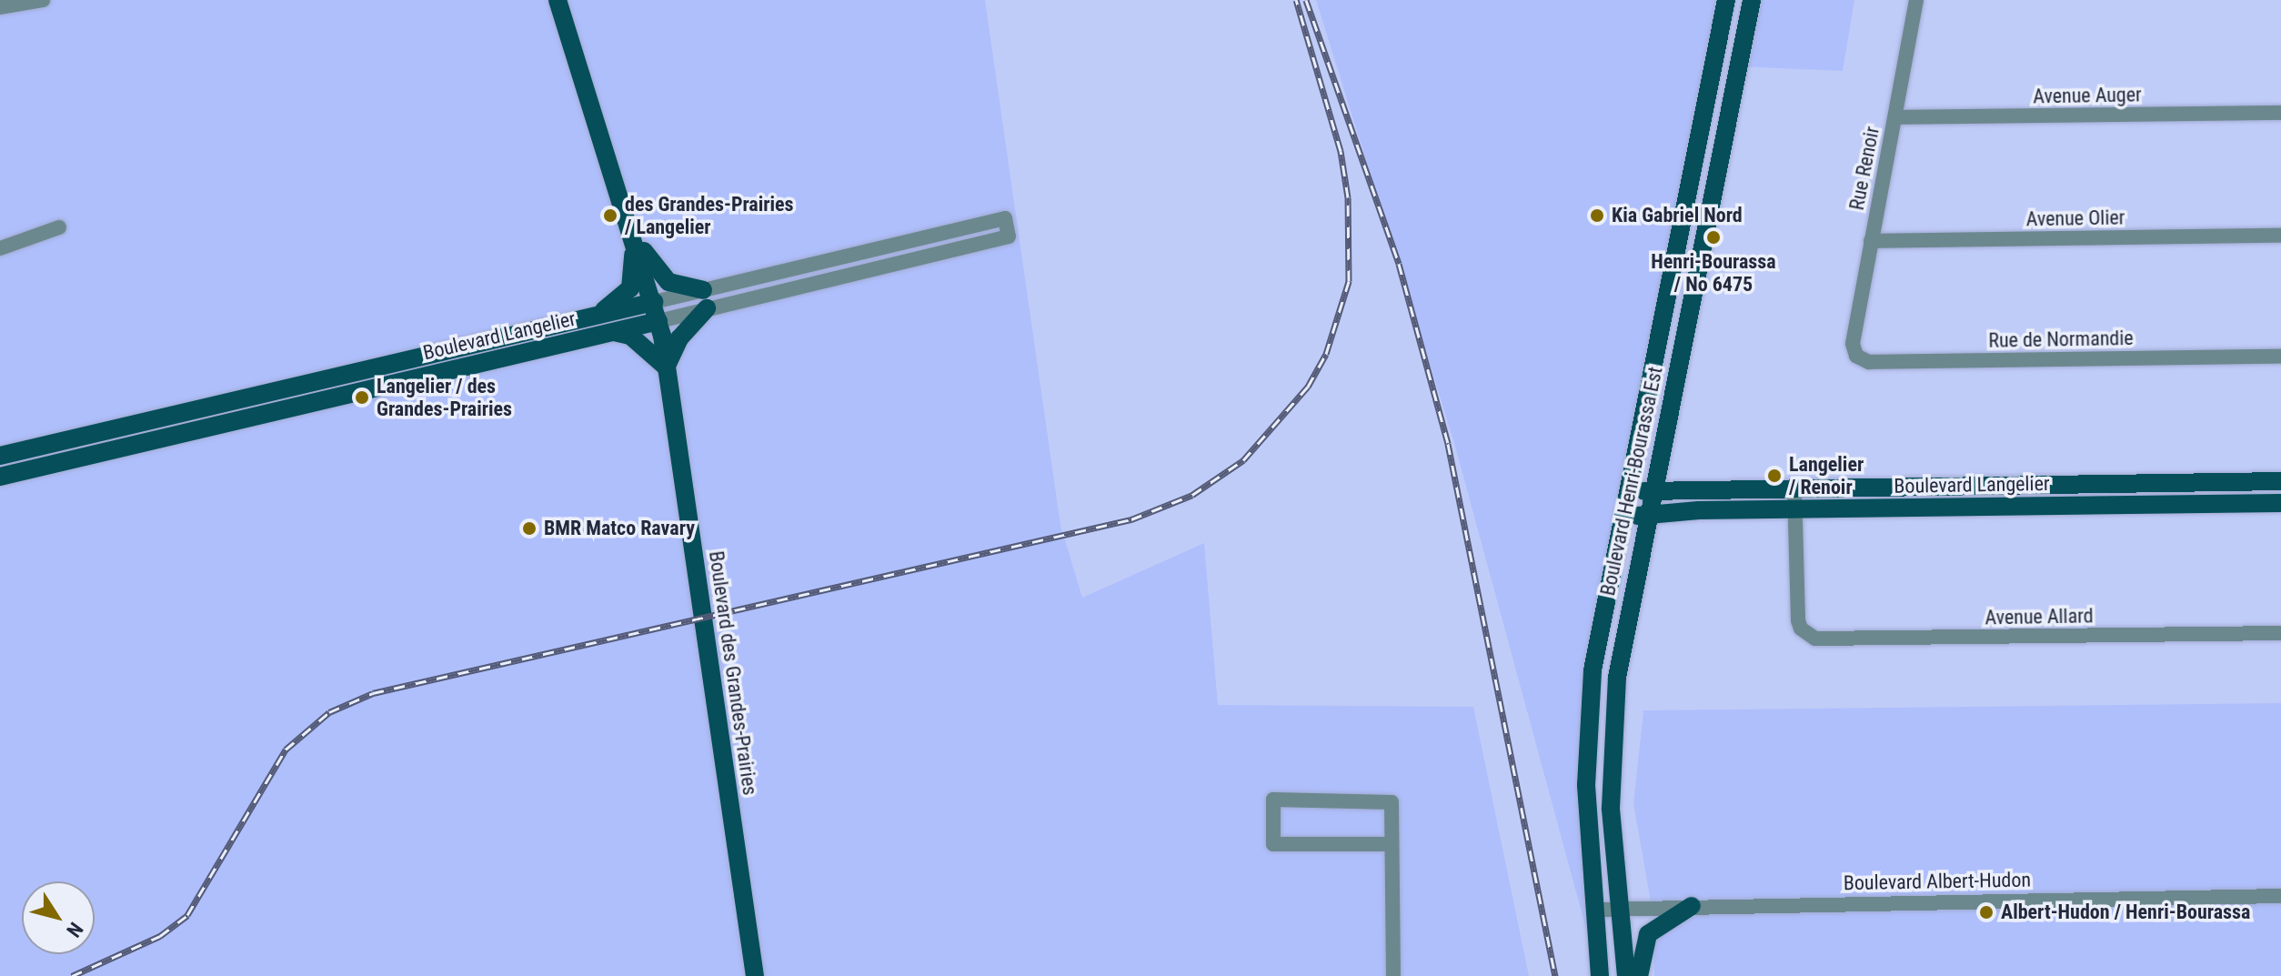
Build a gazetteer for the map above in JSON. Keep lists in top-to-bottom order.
{
  "streets": {
    "main road": ["Boulevard Langelier", "Boulevard Henri-Bourassa Est", "Boulevard des Grandes-Prairies"],
    "street": [
      "Avenue Auger",
      "Rue Renoir",
      "Avenue Olier",
      "Rue de Normandie",
      "Avenue Allard",
      "Boulevard Albert-Hudon"
    ]
  },
  "crossings": [
    ["Avenue Auger", "Rue Renoir"],
    ["Rue Renoir", "Avenue Olier"],
    ["Rue Renoir", "Rue de Normandie"],
    ["Boulevard Langelier", "Boulevard Henri-Bourassa Est"],
    ["Boulevard Langelier", "Avenue Allard"],
    ["Boulevard Langelier", "Boulevard des Grandes-Prairies"],
    ["Boulevard Henri-Bourassa Est", "Boulevard Albert-Hudon"]
  ],
  "places": [
    "des Grandes-Prairies / Langelier",
    "Kia Gabriel Nord",
    "Henri-Bourassa / No 6475",
    "Langelier / des Grandes-Prairies",
    "Langelier / Renoir",
    "BMR Matco Ravary",
    "Albert-Hudon / Henri-Bourassa"
  ],
  "north": "bottom right"
}
